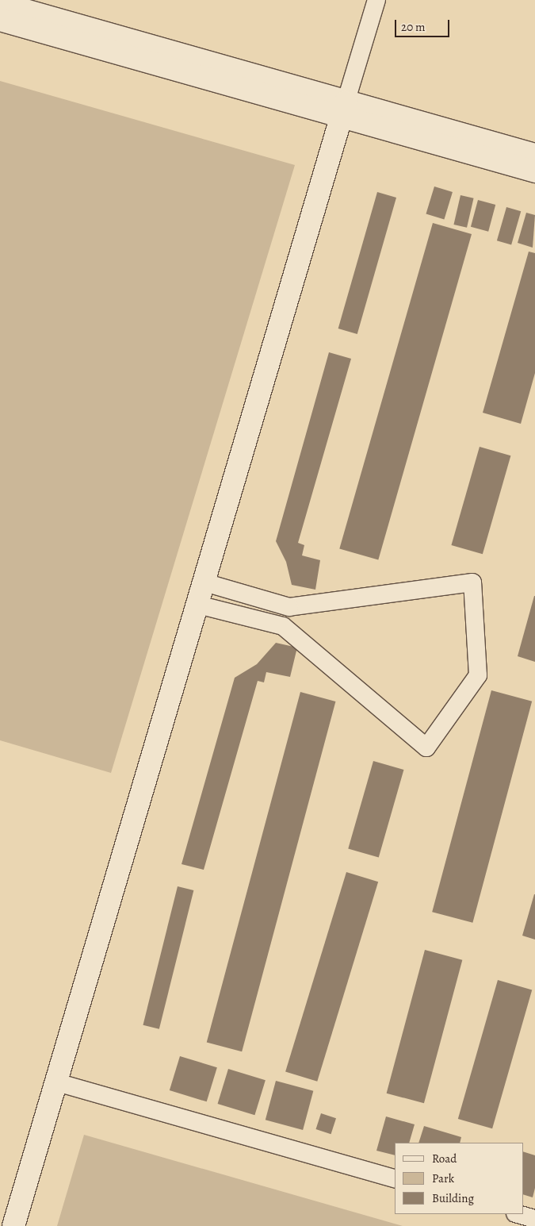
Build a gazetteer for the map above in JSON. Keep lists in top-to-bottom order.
{
  "legend": ["Road", "Park", "Building"],
  "scale_bar": "20 m"
}
